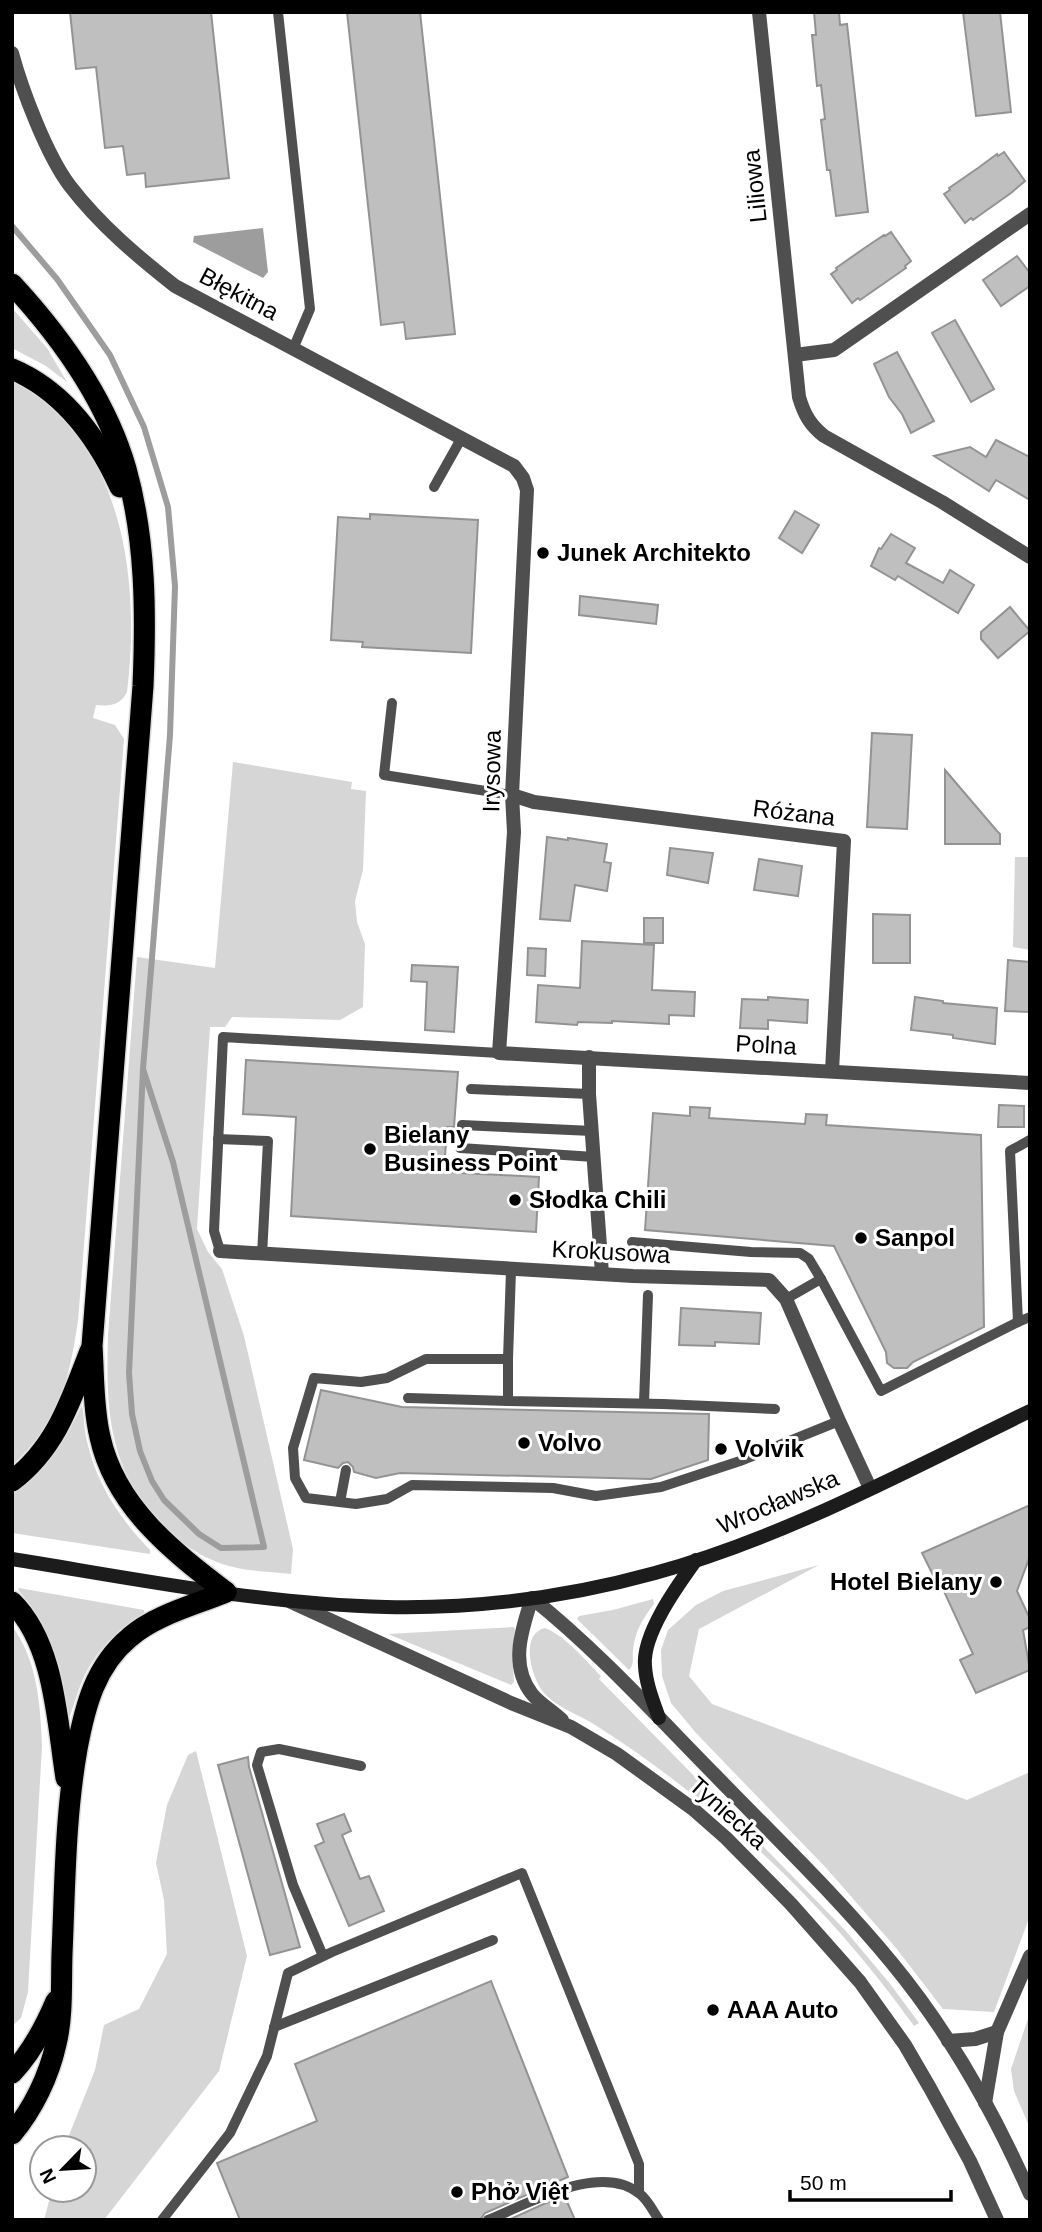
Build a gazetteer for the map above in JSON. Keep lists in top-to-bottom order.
{
  "streets": {
    "main road": ["Wrocławska"],
    "street": [
      "Liliowa",
      "Błękitna",
      "Irysowa",
      "Różana",
      "Polna",
      "Krokusowa",
      "Tyniecka"
    ]
  },
  "crossings": [
    ["Błękitna", "Irysowa"],
    ["Irysowa", "Różana"],
    ["Irysowa", "Polna"],
    ["Różana", "Polna"],
    ["Wrocławska", "Tyniecka"]
  ],
  "places": [
    "Junek Architekto",
    "Bielany Business Point",
    "Słodka Chili",
    "Sanpol",
    "Volvo",
    "Volvik",
    "Hotel Bielany",
    "AAA Auto",
    "Phở Việt"
  ],
  "scale_bar": "50 m",
  "north": "bottom left"
}
